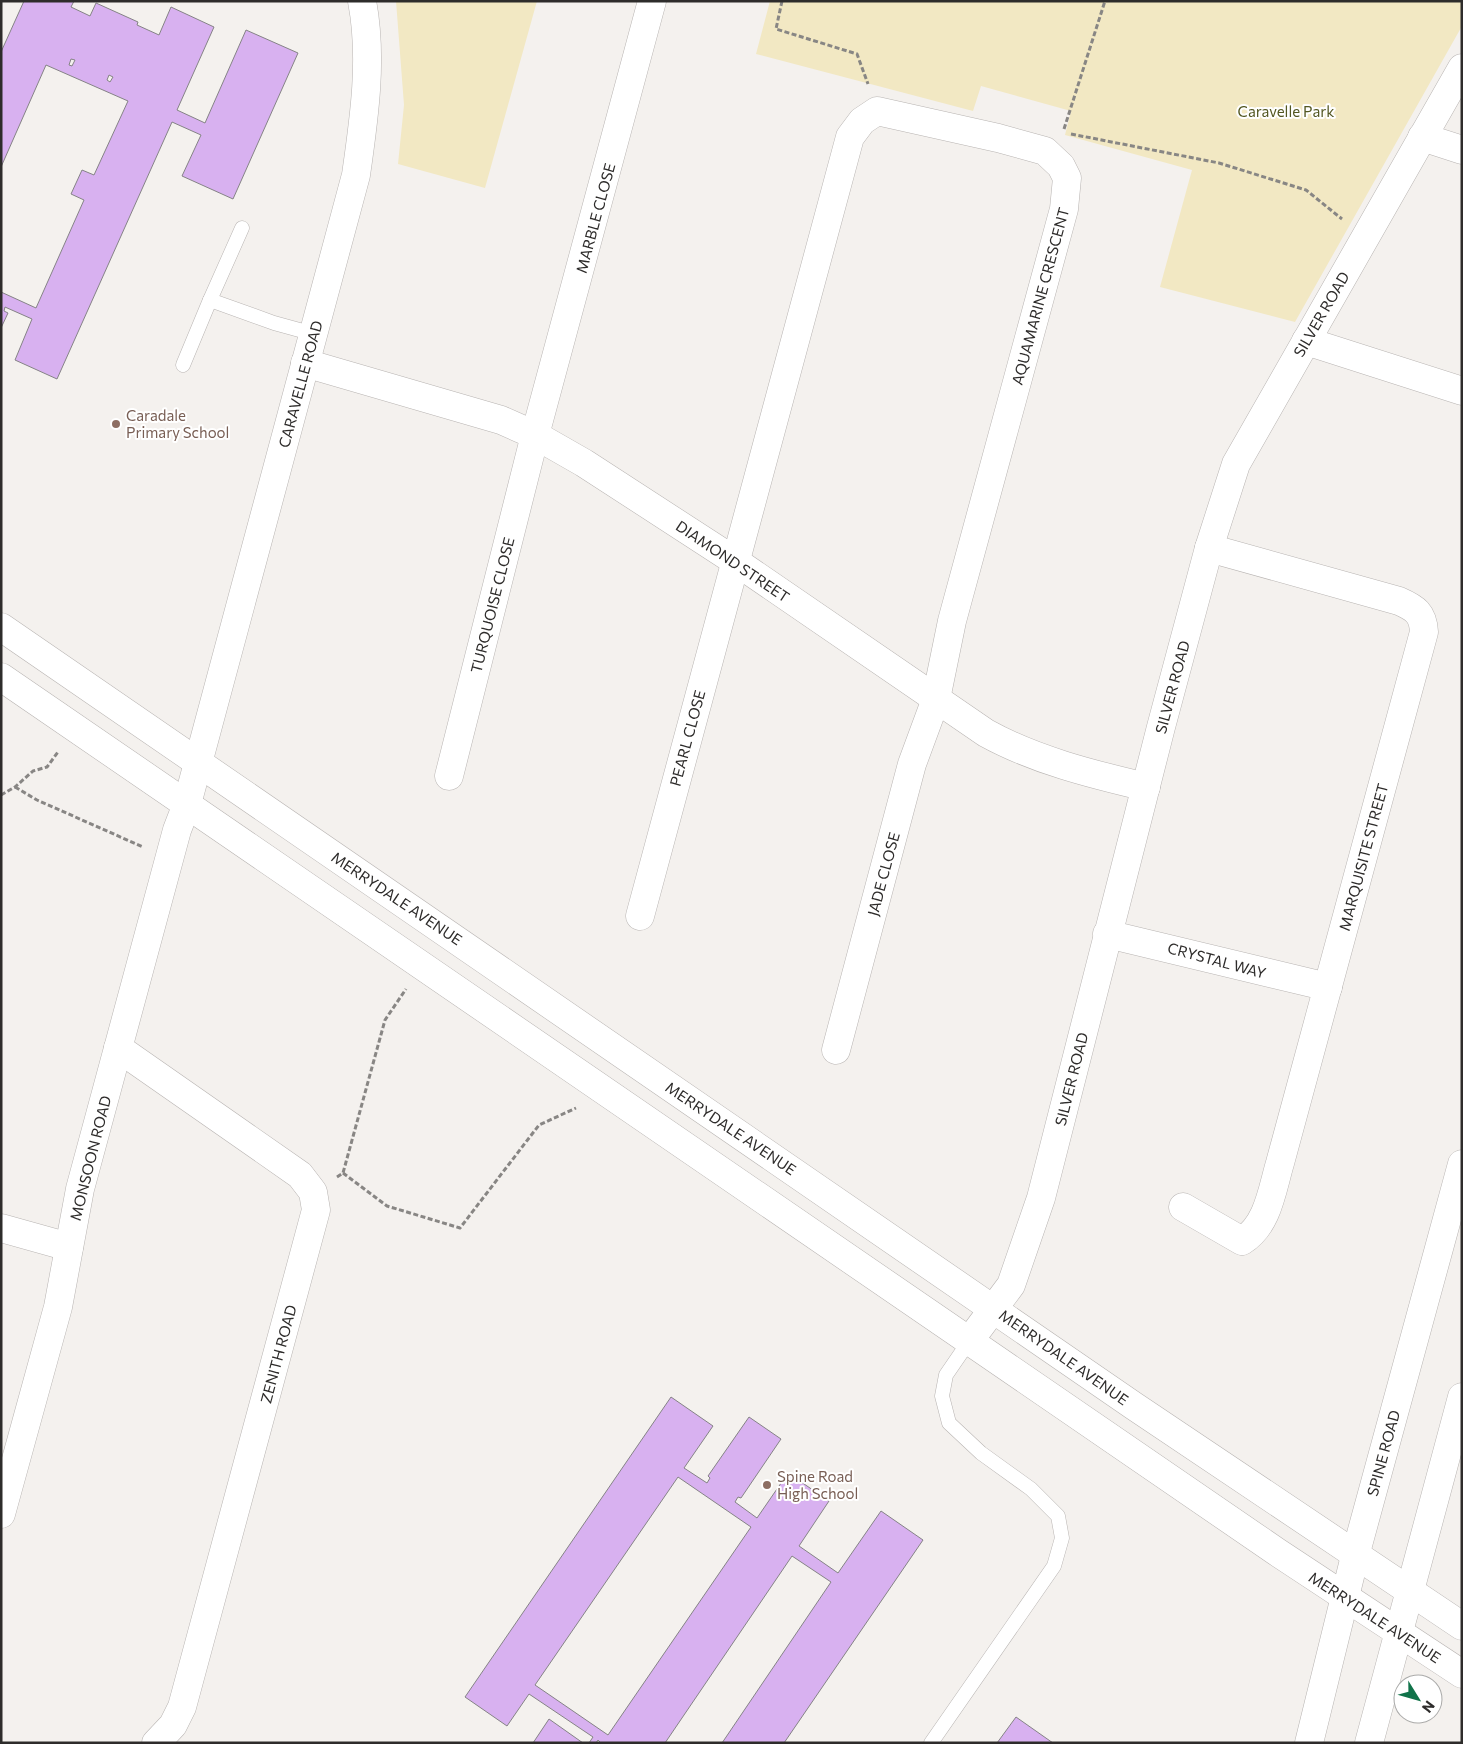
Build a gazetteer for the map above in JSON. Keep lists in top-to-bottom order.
{
  "streets": {
    "street": [
      "MARBLE CLOSE",
      "AQUAMARINE CRESCENT",
      "SILVER ROAD",
      "CARAVELLE ROAD",
      "DIAMOND STREET",
      "TURQUOISE CLOSE",
      "PEARL CLOSE",
      "MARQUISITE STREET",
      "JADE CLOSE",
      "MERRYDALE AVENUE",
      "CRYSTAL WAY",
      "MONSOON ROAD",
      "ZENITH ROAD",
      "SPINE ROAD"
    ]
  },
  "crossings": [
    ["MARBLE CLOSE", "DIAMOND STREET"],
    ["MARBLE CLOSE", "TURQUOISE CLOSE"],
    ["AQUAMARINE CRESCENT", "DIAMOND STREET"],
    ["AQUAMARINE CRESCENT", "JADE CLOSE"],
    ["SILVER ROAD", "DIAMOND STREET"],
    ["SILVER ROAD", "MARQUISITE STREET"],
    ["SILVER ROAD", "MERRYDALE AVENUE"],
    ["SILVER ROAD", "CRYSTAL WAY"],
    ["CARAVELLE ROAD", "DIAMOND STREET"],
    ["CARAVELLE ROAD", "MERRYDALE AVENUE"],
    ["CARAVELLE ROAD", "MONSOON ROAD"],
    ["DIAMOND STREET", "TURQUOISE CLOSE"],
    ["DIAMOND STREET", "PEARL CLOSE"],
    ["DIAMOND STREET", "JADE CLOSE"],
    ["MARQUISITE STREET", "CRYSTAL WAY"],
    ["MERRYDALE AVENUE", "MONSOON ROAD"],
    ["MERRYDALE AVENUE", "SPINE ROAD"],
    ["MONSOON ROAD", "ZENITH ROAD"]
  ],
  "parks": ["Caravelle Park"],
  "places": ["Caradale Primary School", "Spine Road High School"],
  "north": "bottom right"
}
